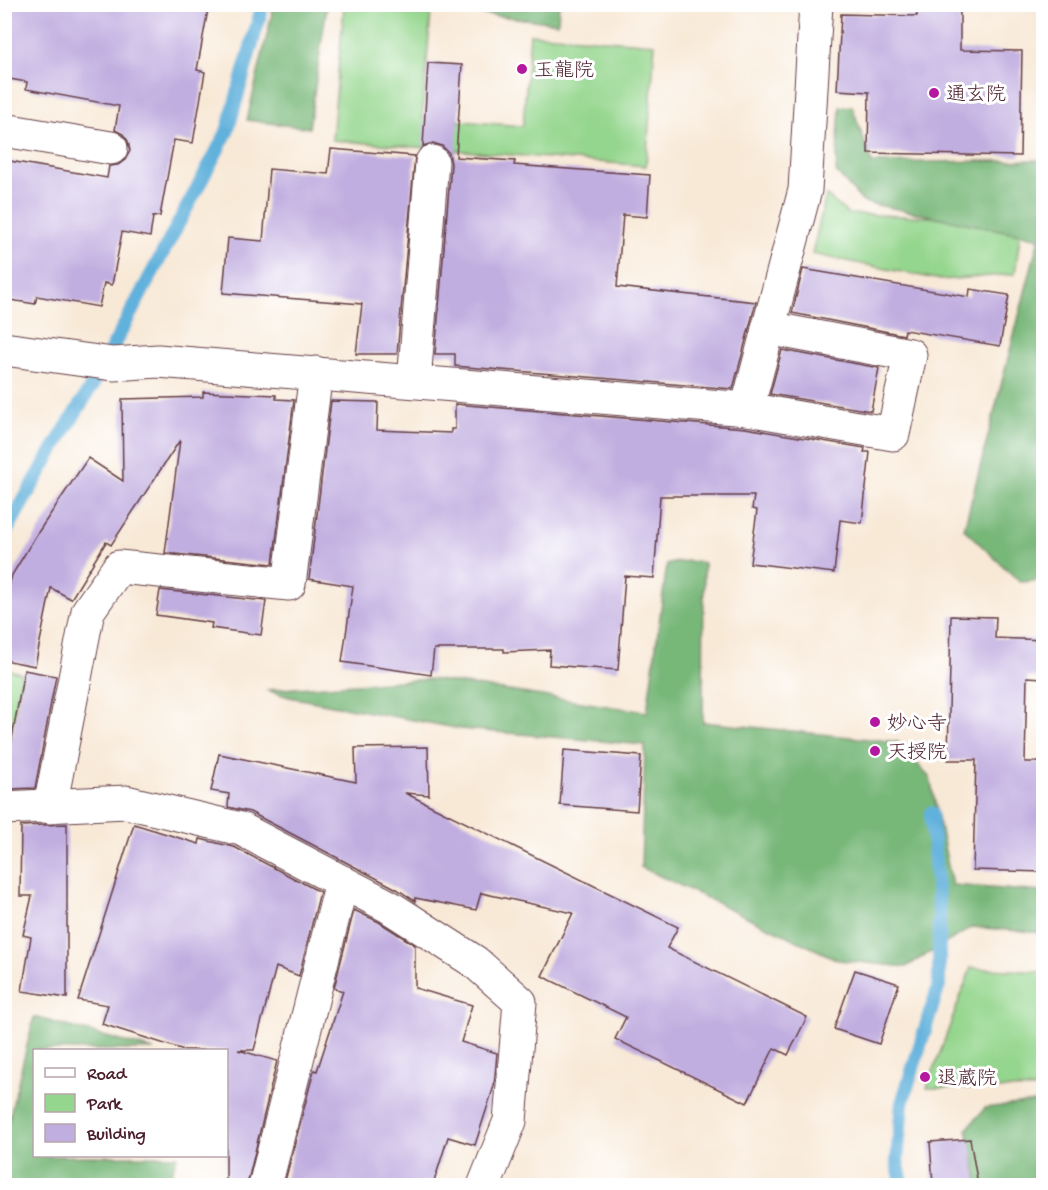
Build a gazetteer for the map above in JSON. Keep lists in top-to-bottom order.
{
  "places": [
    "玉龍院",
    "通玄院",
    "妙心寺",
    "天授院",
    "退蔵院"
  ],
  "legend": ["Road", "Park", "Building"]
}
